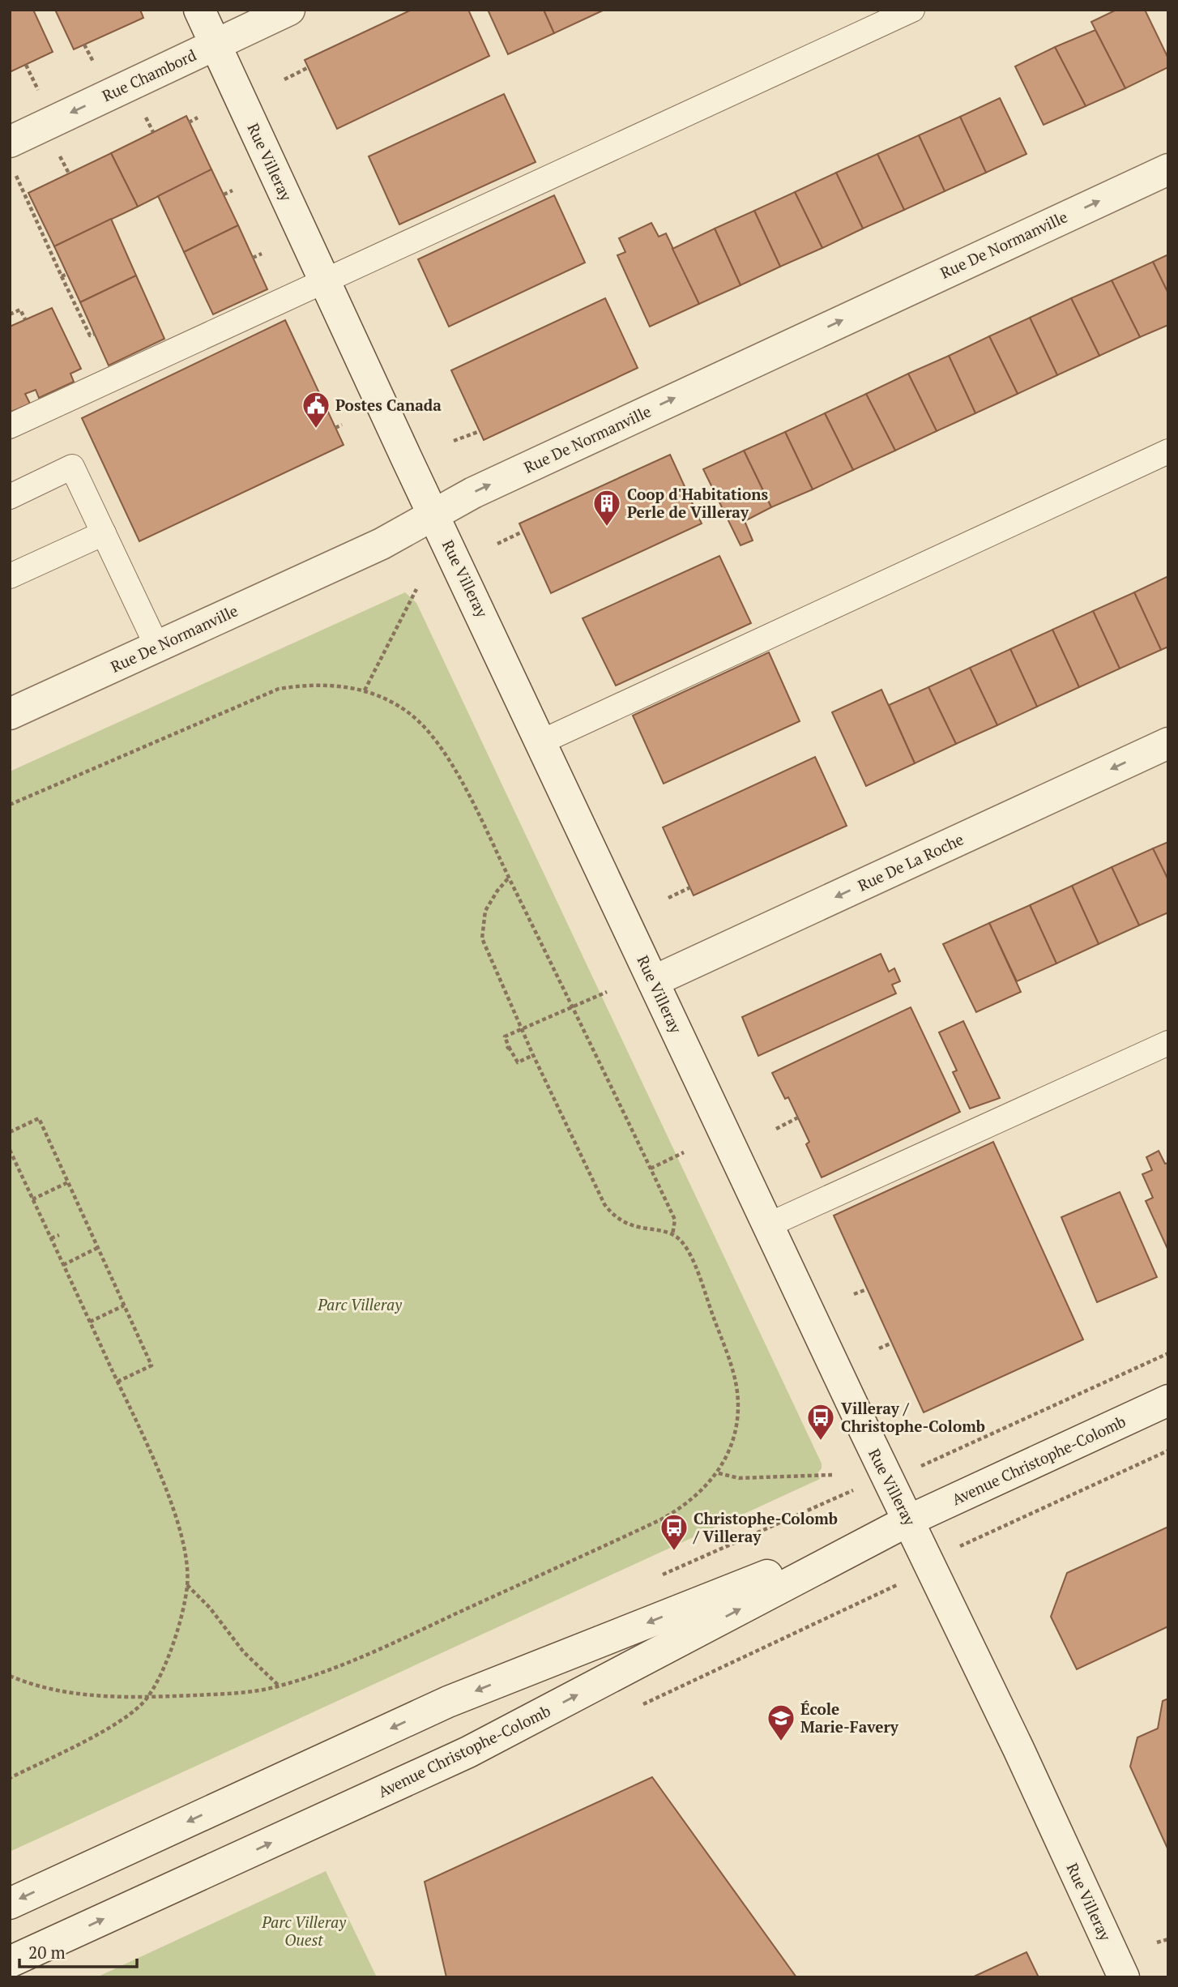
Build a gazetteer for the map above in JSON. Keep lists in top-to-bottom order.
{
  "streets": {
    "street": [
      "Rue Chambord",
      "Rue Villeray",
      "Rue De Normanville",
      "Rue De La Roche",
      "Avenue Christophe-Colomb"
    ]
  },
  "crossings": [
    ["Rue Chambord", "Rue Villeray"],
    ["Rue Villeray", "Rue De Normanville"],
    ["Rue Villeray", "Rue De La Roche"],
    ["Rue Villeray", "Avenue Christophe-Colomb"]
  ],
  "one_way": ["Rue Chambord", "Rue De Normanville", "Rue De La Roche"],
  "parks": ["Parc Villeray", "Parc Villeray Ouest"],
  "places": {
    "public building": ["Postes Canada"],
    "building": ["Coop d'Habitations Perle de Villeray"],
    "bus stop": ["Villeray / Christophe-Colomb", "Christophe-Colomb / Villeray"],
    "school or university": ["École Marie-Favery"]
  },
  "scale_bar": "20 m"
}
